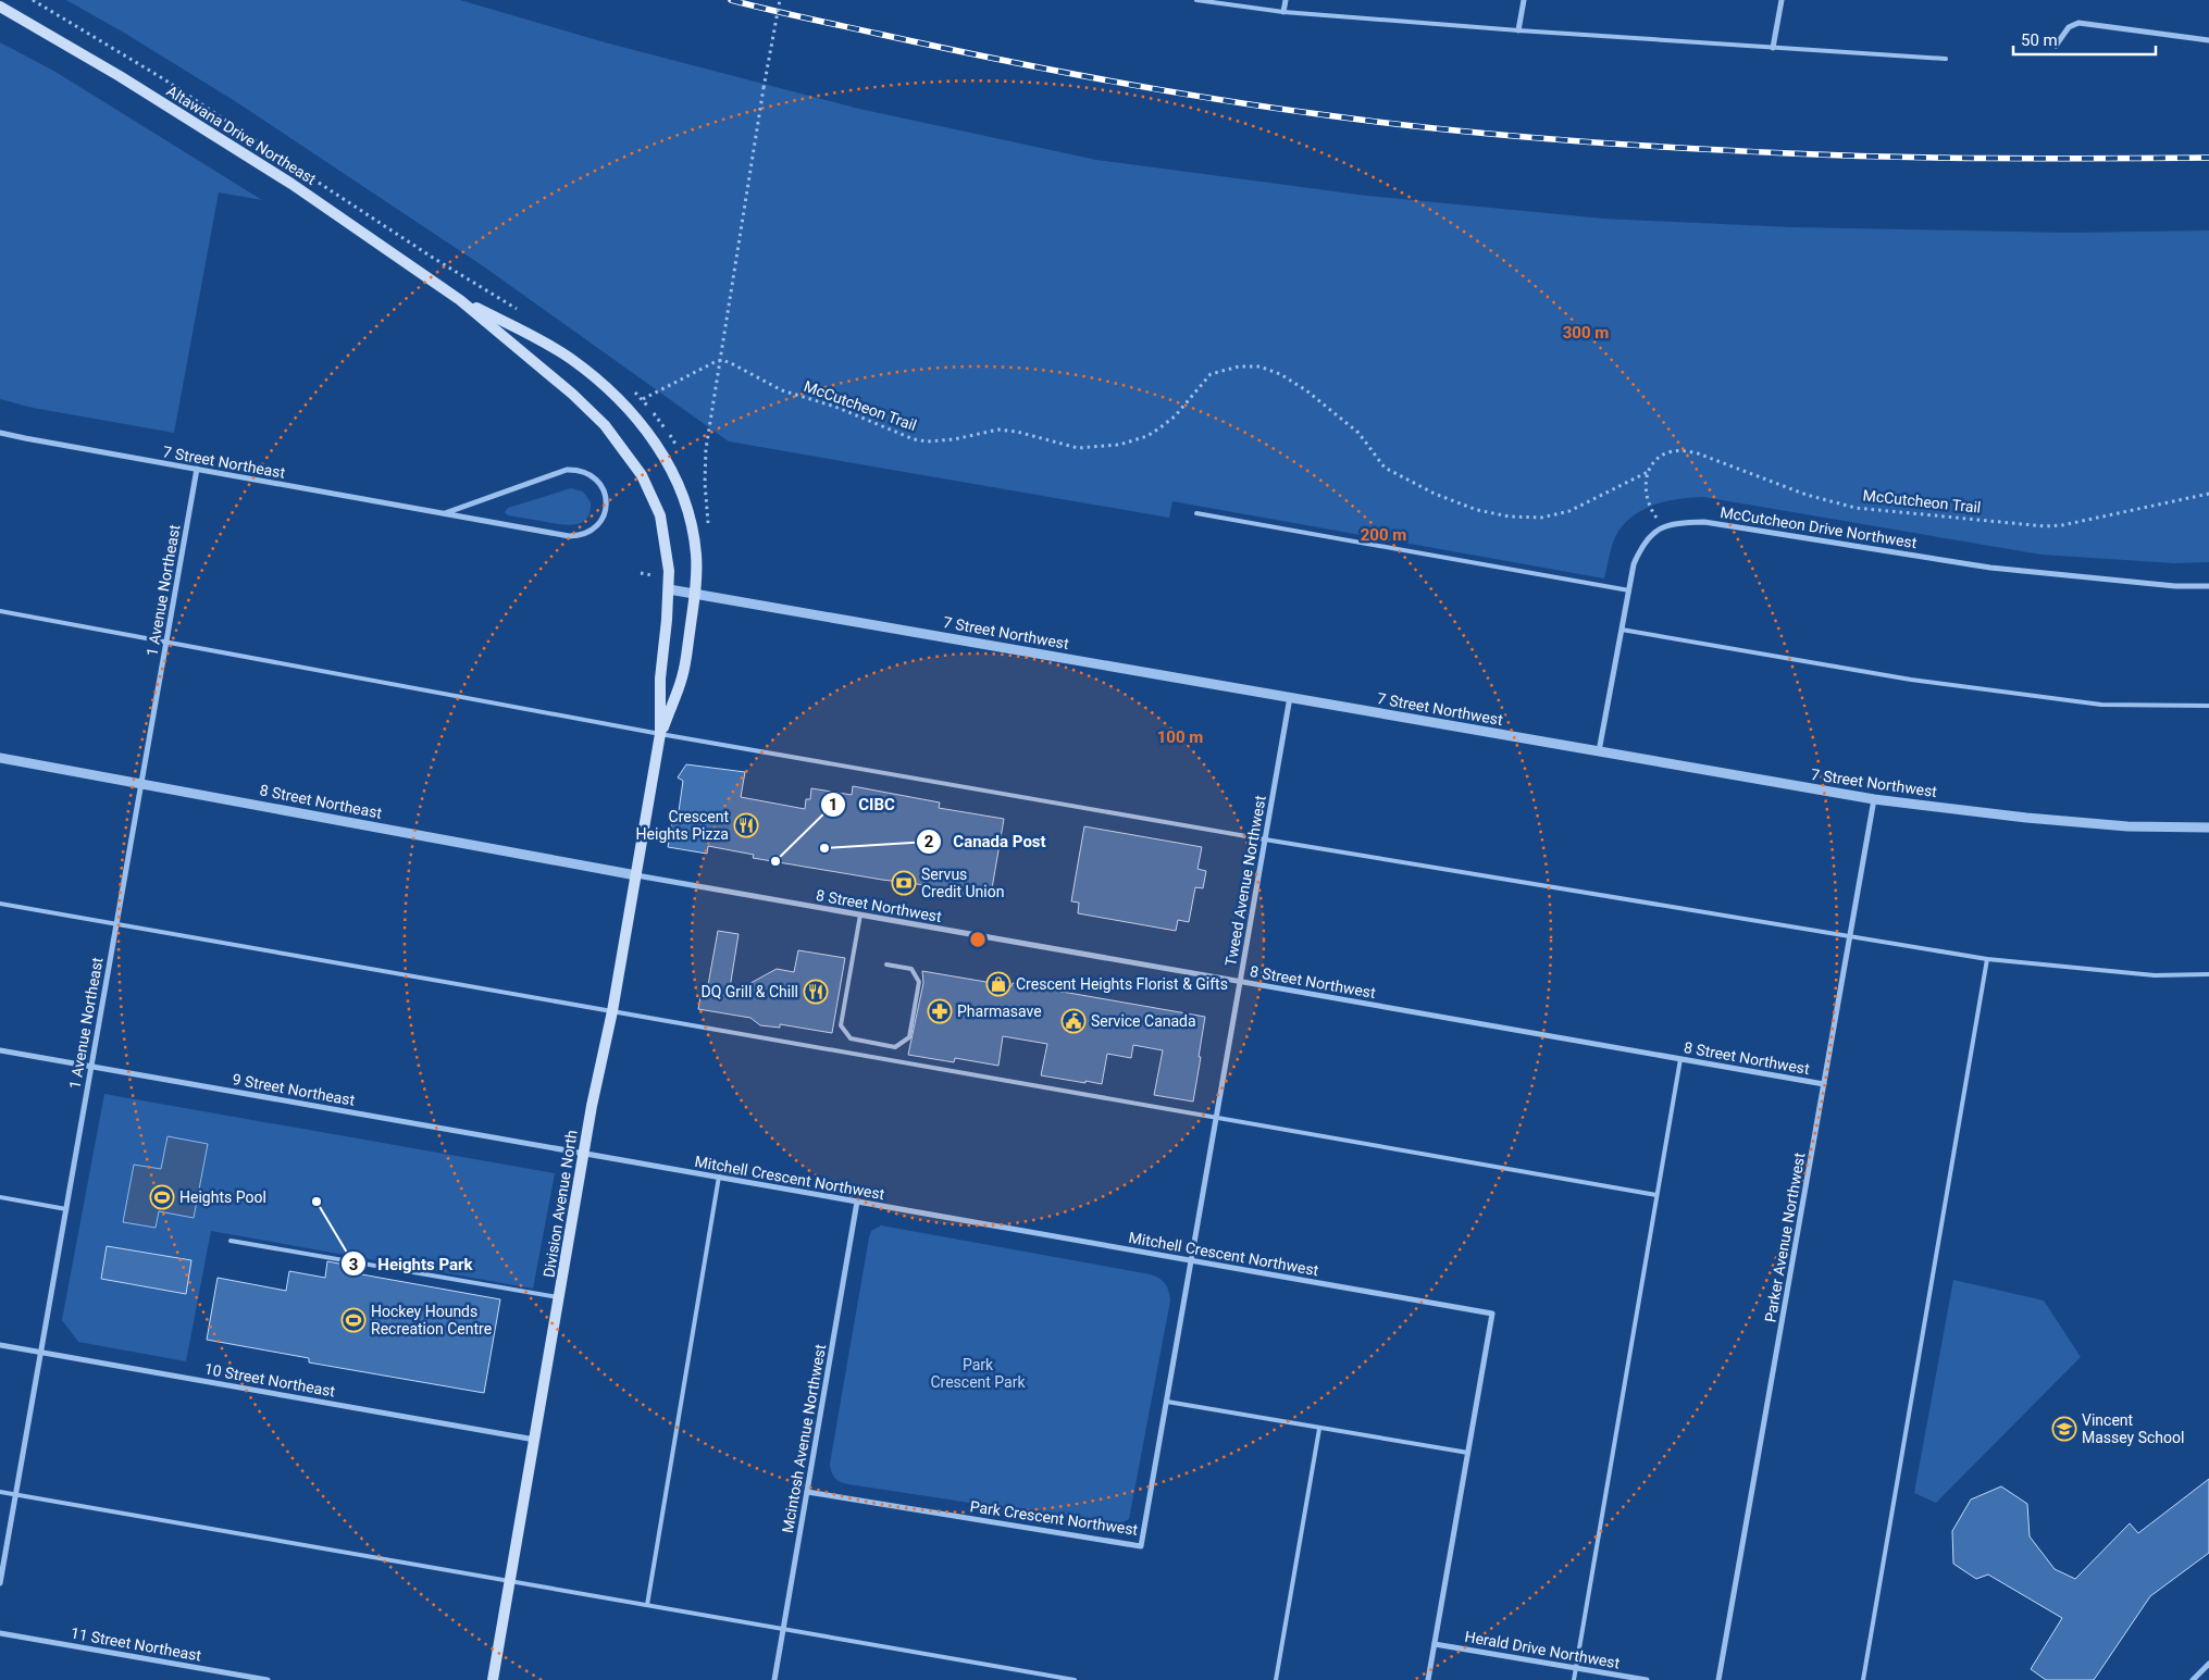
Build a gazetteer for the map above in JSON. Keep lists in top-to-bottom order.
{
  "streets": {
    "main road": ["Altawana Drive Northeast", "Division Avenue North"],
    "street": [
      "7 Street Northeast",
      "McCutcheon Drive Northwest",
      "1 Avenue Northeast",
      "7 Street Northwest",
      "8 Street Northeast",
      "Tweed Avenue Northwest",
      "8 Street Northwest",
      "9 Street Northeast",
      "Mitchell Crescent Northwest",
      "Parker Avenue Northwest",
      "10 Street Northeast",
      "Mcintosh Avenue Northwest",
      "Park Crescent Northwest",
      "11 Street Northeast",
      "Herald Drive Northwest"
    ],
    "path": ["McCutcheon Trail"]
  },
  "crossings": [
    ["Altawana Drive Northeast", "Division Avenue North"],
    ["7 Street Northeast", "1 Avenue Northeast"],
    ["McCutcheon Drive Northwest", "7 Street Northwest"],
    ["1 Avenue Northeast", "8 Street Northeast"],
    ["1 Avenue Northeast", "9 Street Northeast"],
    ["1 Avenue Northeast", "10 Street Northeast"],
    ["7 Street Northwest", "Tweed Avenue Northwest"],
    ["7 Street Northwest", "Division Avenue North"],
    ["7 Street Northwest", "Parker Avenue Northwest"],
    ["8 Street Northeast", "8 Street Northwest"],
    ["8 Street Northeast", "Division Avenue North"],
    ["Tweed Avenue Northwest", "8 Street Northwest"],
    ["Tweed Avenue Northwest", "Mitchell Crescent Northwest"],
    ["Tweed Avenue Northwest", "Park Crescent Northwest"],
    ["8 Street Northwest", "Division Avenue North"],
    ["8 Street Northwest", "Parker Avenue Northwest"],
    ["9 Street Northeast", "Mitchell Crescent Northwest"],
    ["9 Street Northeast", "Division Avenue North"],
    ["Mitchell Crescent Northwest", "Division Avenue North"],
    ["Mitchell Crescent Northwest", "Mcintosh Avenue Northwest"],
    ["Mitchell Crescent Northwest", "Park Crescent Northwest"],
    ["Mitchell Crescent Northwest", "Herald Drive Northwest"],
    ["Division Avenue North", "10 Street Northeast"],
    ["Mcintosh Avenue Northwest", "Park Crescent Northwest"]
  ],
  "parks": ["Park Crescent Park"],
  "places": {
    "restaurant": ["Crescent Heights Pizza", "DQ Grill & Chill"],
    "other": ["Canada Post", "CIBC", "Heights Park"],
    "bank": ["Servus Credit Union"],
    "shop": ["Crescent Heights Florist & Gifts"],
    "pharmacy": ["Pharmasave"],
    "public building": ["Service Canada"],
    "sports": ["Heights Pool", "Hockey Hounds Recreation Centre"],
    "school or university": ["Vincent Massey School"]
  },
  "scale_bar": "50 m",
  "rings": ["300 m", "200 m", "100 m"]
}
